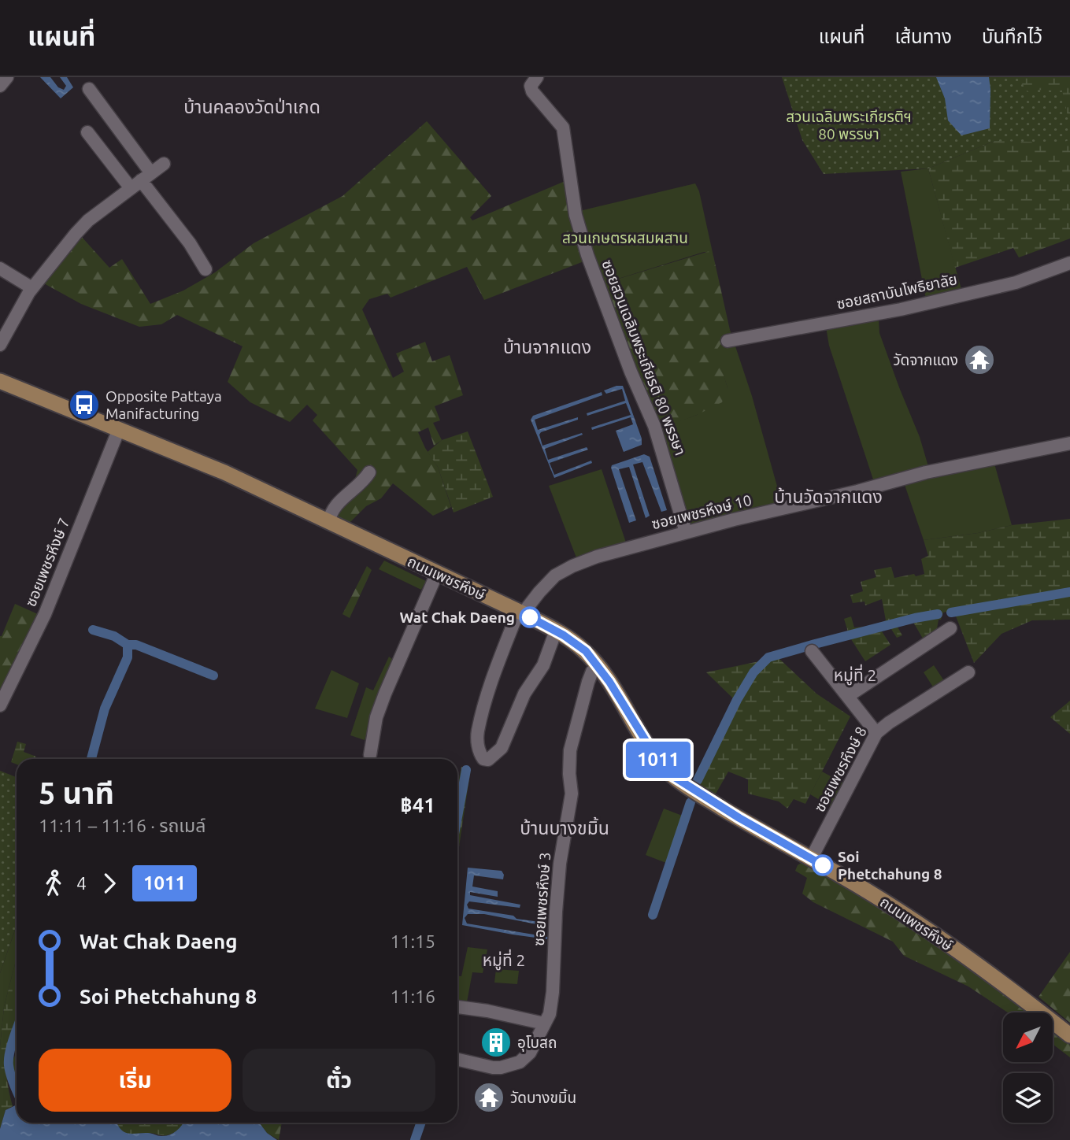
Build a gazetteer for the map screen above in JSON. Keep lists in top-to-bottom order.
{
  "streets": {
    "main road": ["ถนนเพชรหึงษ์"],
    "street": [
      "ซอยสถาบันโพธิยาลัย",
      "ซอยสวนเฉลิมพระเกียรติ 80 พรรษา",
      "ซอยเพชรหึงษ์ 10",
      "ซอยเพชรหึงษ์ 7",
      "ซอยเพชรหึงษ์ 8",
      "ซอยเพชรหึงษ์ 3"
    ]
  },
  "crossings": [
    ["ซอยสวนเฉลิมพระเกียรติ 80 พรรษา", "ซอยเพชรหึงษ์ 10"],
    ["ซอยเพชรหึงษ์ 10", "ถนนเพชรหึงษ์"],
    ["ซอยเพชรหึงษ์ 7", "ถนนเพชรหึงษ์"],
    ["ถนนเพชรหึงษ์", "ซอยเพชรหึงษ์ 8"],
    ["ถนนเพชรหึงษ์", "ซอยเพชรหึงษ์ 3"]
  ],
  "districts": [
    "บ้านคลองวัดป่าเกด",
    "บ้านจากแดง",
    "บ้านวัดจากแดง",
    "หมู่ที่ 2",
    "บ้านบางขมิ้น",
    "หมู่ที่ 2"
  ],
  "parks": ["สวนเฉลิมพระเกียรติฯ 80 พรรษา", "สวนเกษตรผสมผสาน"],
  "places": {
    "temple": ["วัดจากแดง", "วัดบางขมิ้น"],
    "bus stop": ["Opposite Pattaya Manifacturing"],
    "other": ["Wat Chak Daeng", "Soi Phetchahung 8"],
    "building": ["อุโบสถ"]
  },
  "lines": ["bus line 1011"],
  "north": "bottom left",
  "page": {
    "header": "แผนที่",
    "nav": ["แผนที่", "เส้นทาง", "บันทึกไว้"],
    "on_map": "1011",
    "heading": ["5 นาที", "11:11 – 11:16 · รถเมล์", "฿41"],
    "legs": ["4", "1011"],
    "list": [
      {
        "name": "Wat Chak Daeng",
        "value": "11:15"
      },
      {
        "name": "Soi Phetchahung 8",
        "value": "11:16"
      }
    ],
    "buttons": ["เริ่ม", "ตั๋ว"]
  }
}
